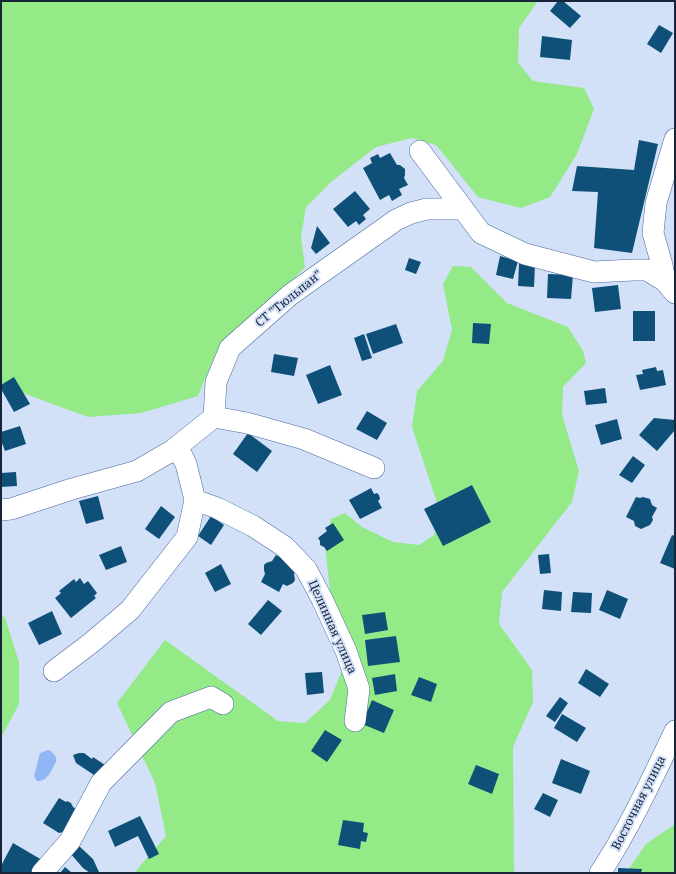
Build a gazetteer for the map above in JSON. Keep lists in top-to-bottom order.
{
  "streets": {
    "street": ["СТ \"Тюльпан\"", "Целинная улица", "Восточная улица"]
  }
}
